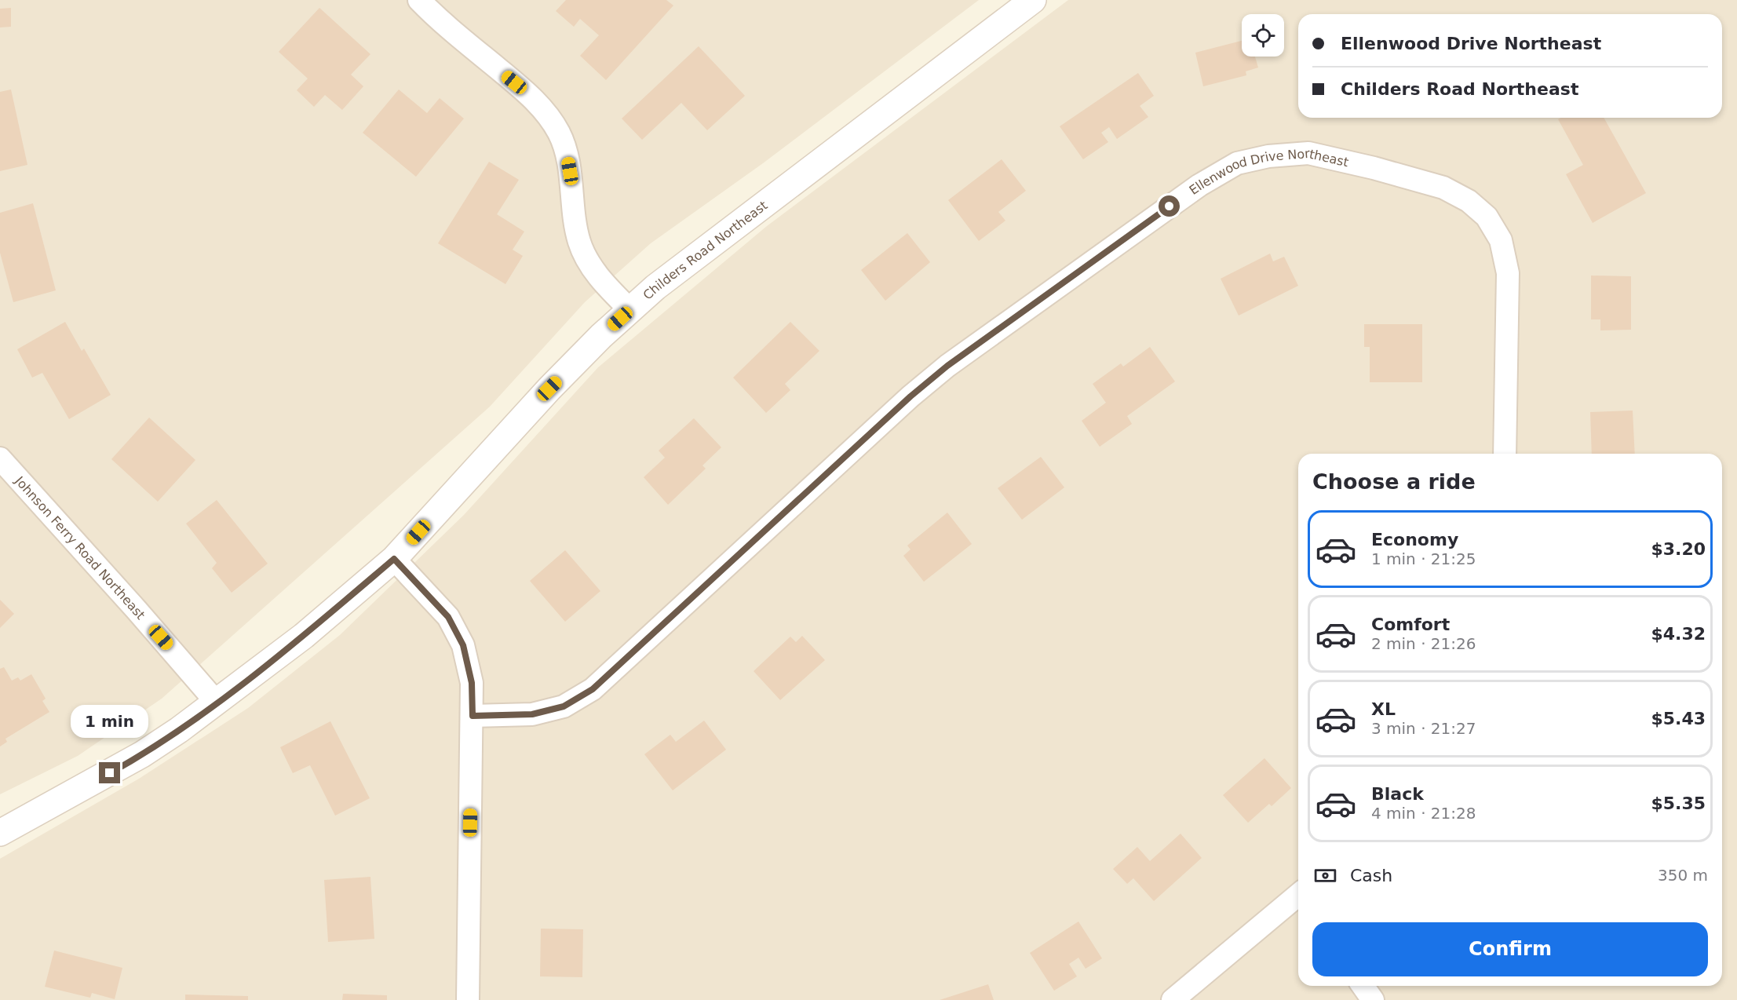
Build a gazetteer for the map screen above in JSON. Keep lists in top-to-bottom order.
{
  "streets": {
    "street": ["Ellenwood Drive Northeast", "Childers Road Northeast", "Johnson Ferry Road Northeast"]
  },
  "crossings": [
    ["Childers Road Northeast", "Johnson Ferry Road Northeast"]
  ],
  "page": {
    "banner": ["Ellenwood Drive Northeast", "Childers Road Northeast"],
    "heading": "Choose a ride",
    "list": [
      {
        "name": "Economy",
        "note": "1 min · 21:25",
        "value": "$3.20"
      },
      {
        "name": "Comfort",
        "note": "2 min · 21:26",
        "value": "$4.32"
      },
      {
        "name": "XL",
        "note": "3 min · 21:27",
        "value": "$5.43"
      },
      {
        "name": "Black",
        "note": "4 min · 21:28",
        "value": "$5.35"
      }
    ],
    "bubble": "1 min",
    "pay": ["Cash", "350 m"],
    "buttons": "Confirm"
  }
}
